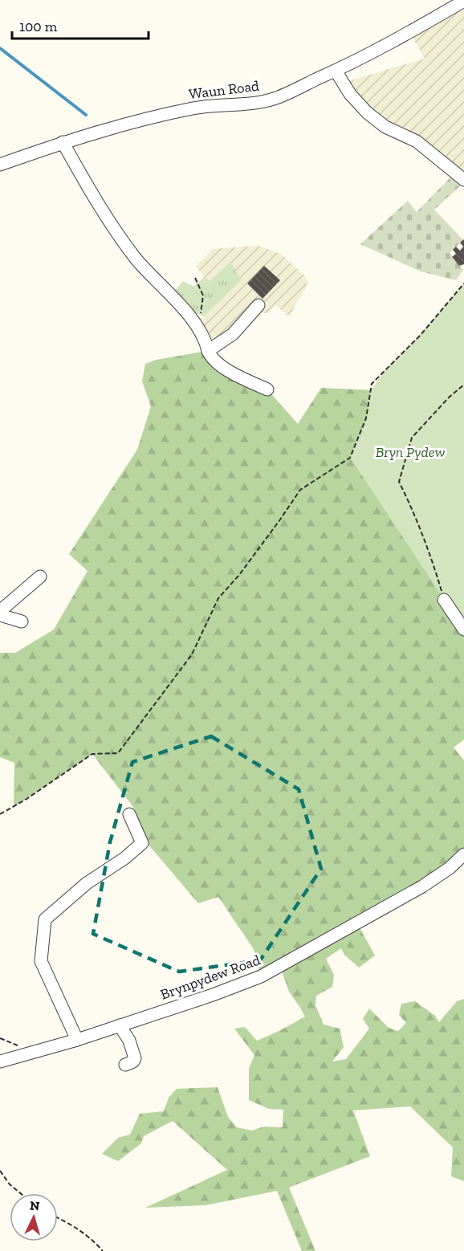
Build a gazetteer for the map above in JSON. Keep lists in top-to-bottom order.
{
  "streets": {
    "street": ["Waun Road", "Brynpydew Road"]
  },
  "parks": ["Bryn Pydew"],
  "scale_bar": "100 m",
  "north": "top"
}
